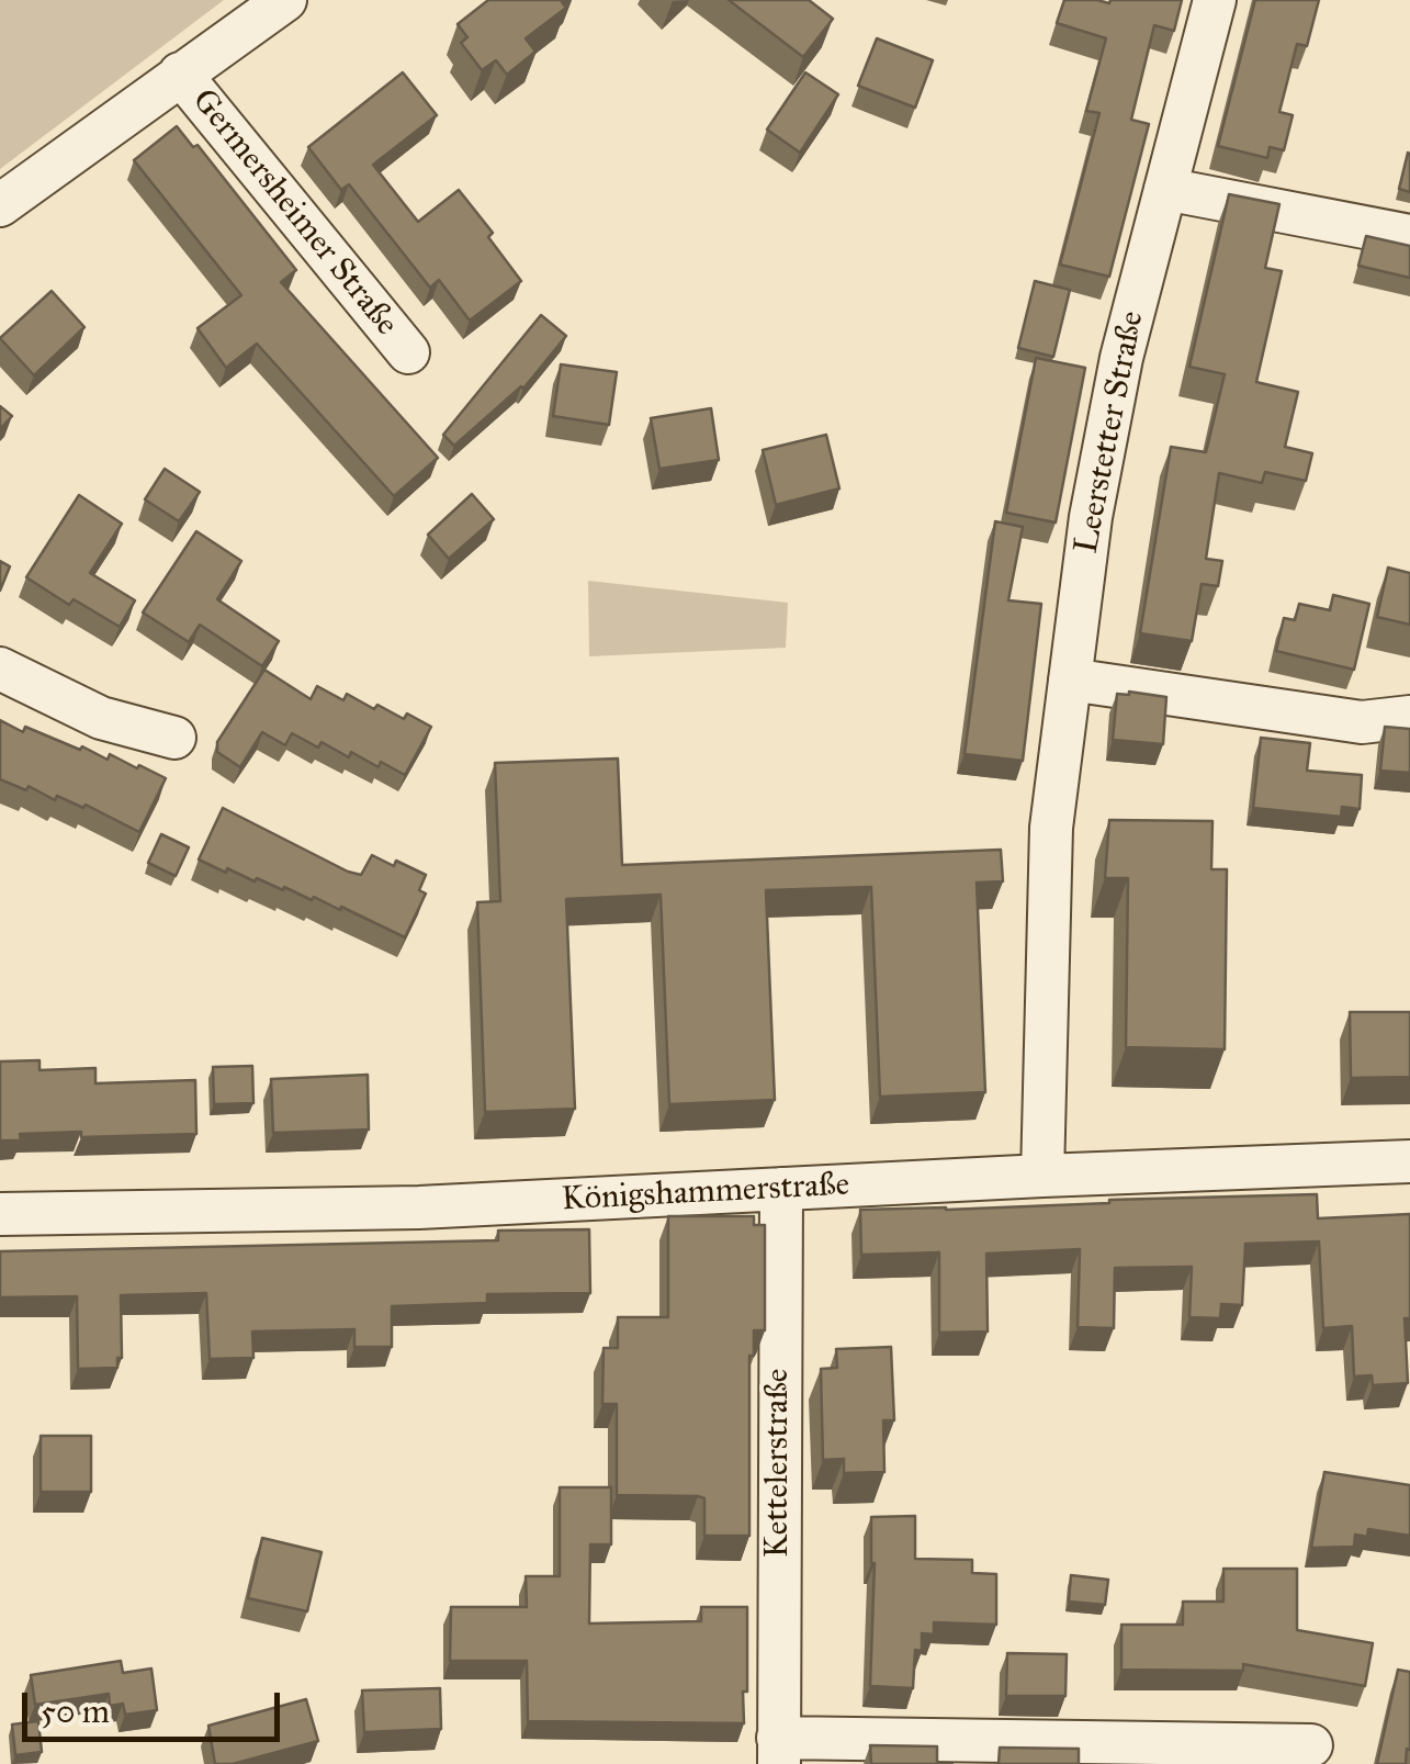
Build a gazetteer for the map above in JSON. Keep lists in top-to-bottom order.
{
  "streets": {
    "street": [
      "Germersheimer Straße",
      "Leerstetter Straße",
      "Königshammerstraße",
      "Kettelerstraße"
    ]
  },
  "crossings": [
    ["Leerstetter Straße", "Königshammerstraße"],
    ["Königshammerstraße", "Kettelerstraße"]
  ],
  "scale_bar": "50 m"
}
